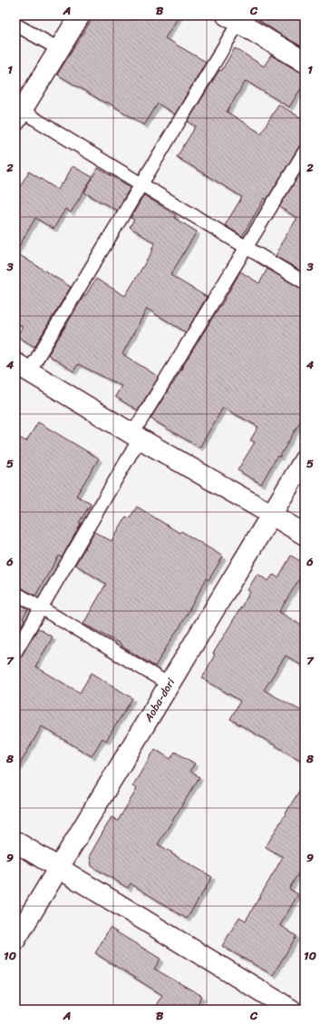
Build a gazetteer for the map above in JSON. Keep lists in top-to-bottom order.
{
  "streets": {
    "street": ["Aoba-dori"]
  },
  "grid": {
    "columns": ["A", "B", "C"],
    "rows": [
      "1",
      "2",
      "3",
      "4",
      "5",
      "6",
      "7",
      "8",
      "9",
      "10"
    ]
  }
}
